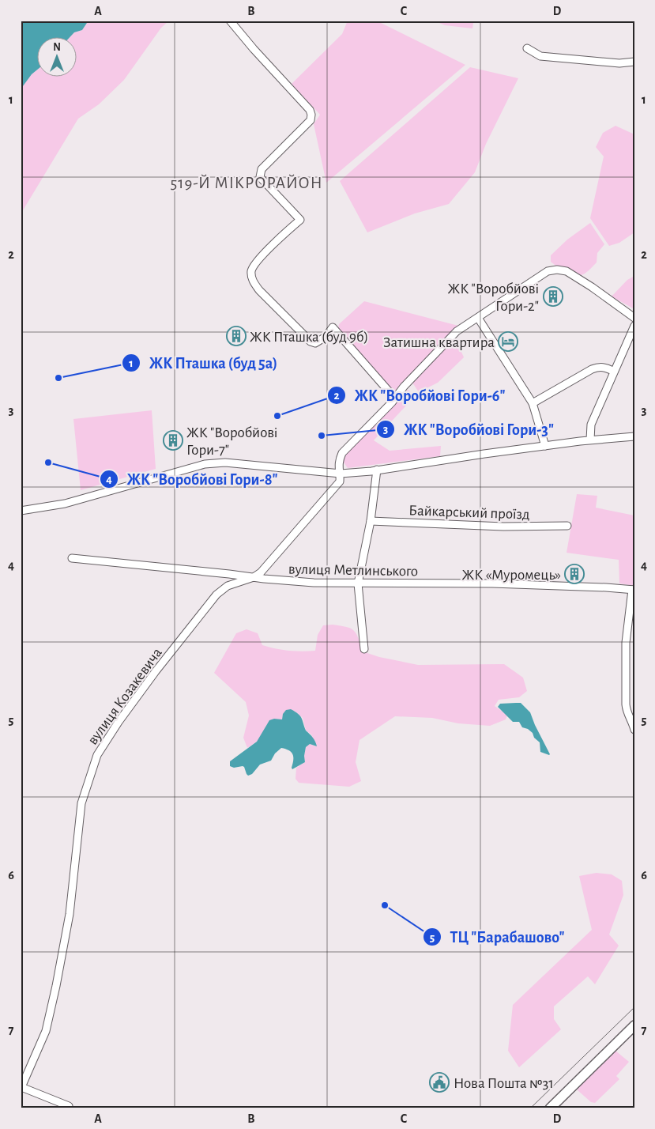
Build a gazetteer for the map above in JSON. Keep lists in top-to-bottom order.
{
  "streets": {
    "street": ["Байкарський проїзд", "вулиця Метлинського", "вулиця Козакевича"]
  },
  "crossings": [
    ["вулиця Метлинського", "вулиця Козакевича"]
  ],
  "districts": ["519-Й МІКРОРАЙОН"],
  "places": {
    "building": [
      "ЖК \"Воробйові Гори-2\"",
      "ЖК Пташка (буд 9б)",
      "ЖК \"Воробйові Гори-7\"",
      "ЖК «Муромець»"
    ],
    "hotel": ["Затишна квартира"],
    "other": [
      "ЖК Пташка (буд 5а)",
      "ЖК \"Воробйові Гори-6\"",
      "ЖК \"Воробйові Гори-3\"",
      "ЖК \"Воробйові Гори-8\"",
      "ТЦ \"Барабашово\""
    ],
    "public building": ["Нова Пошта №31"]
  },
  "north": "top",
  "grid": {
    "columns": [
      "A",
      "B",
      "C",
      "D"
    ],
    "rows": [
      "1",
      "2",
      "3",
      "4",
      "5",
      "6",
      "7"
    ]
  }
}
